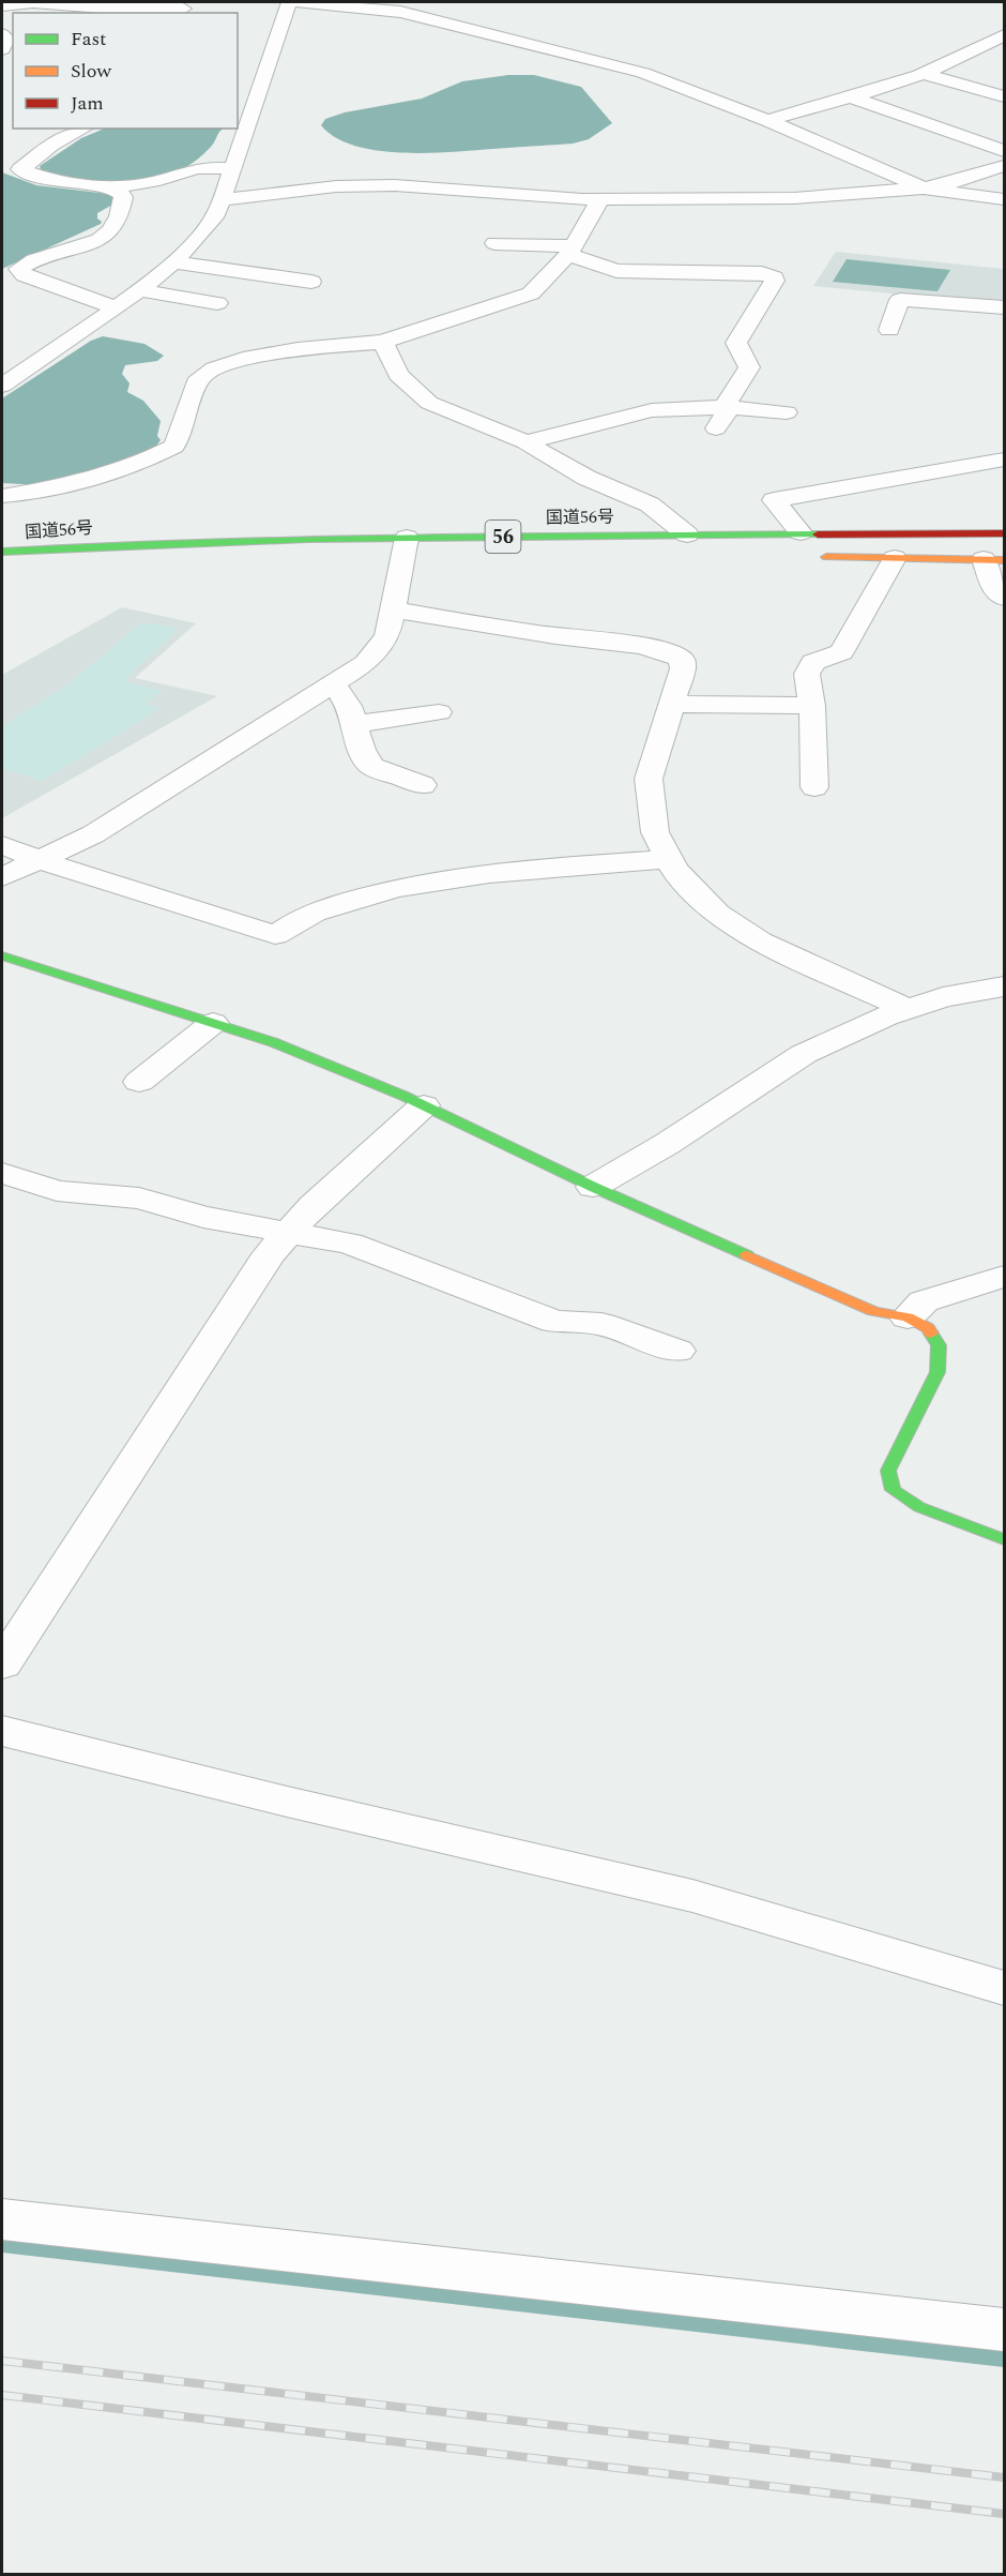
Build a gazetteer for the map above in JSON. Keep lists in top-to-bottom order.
{
  "streets": {
    "main road": ["国道56号", "56"]
  },
  "legend": ["Fast", "Slow", "Jam"]
}
